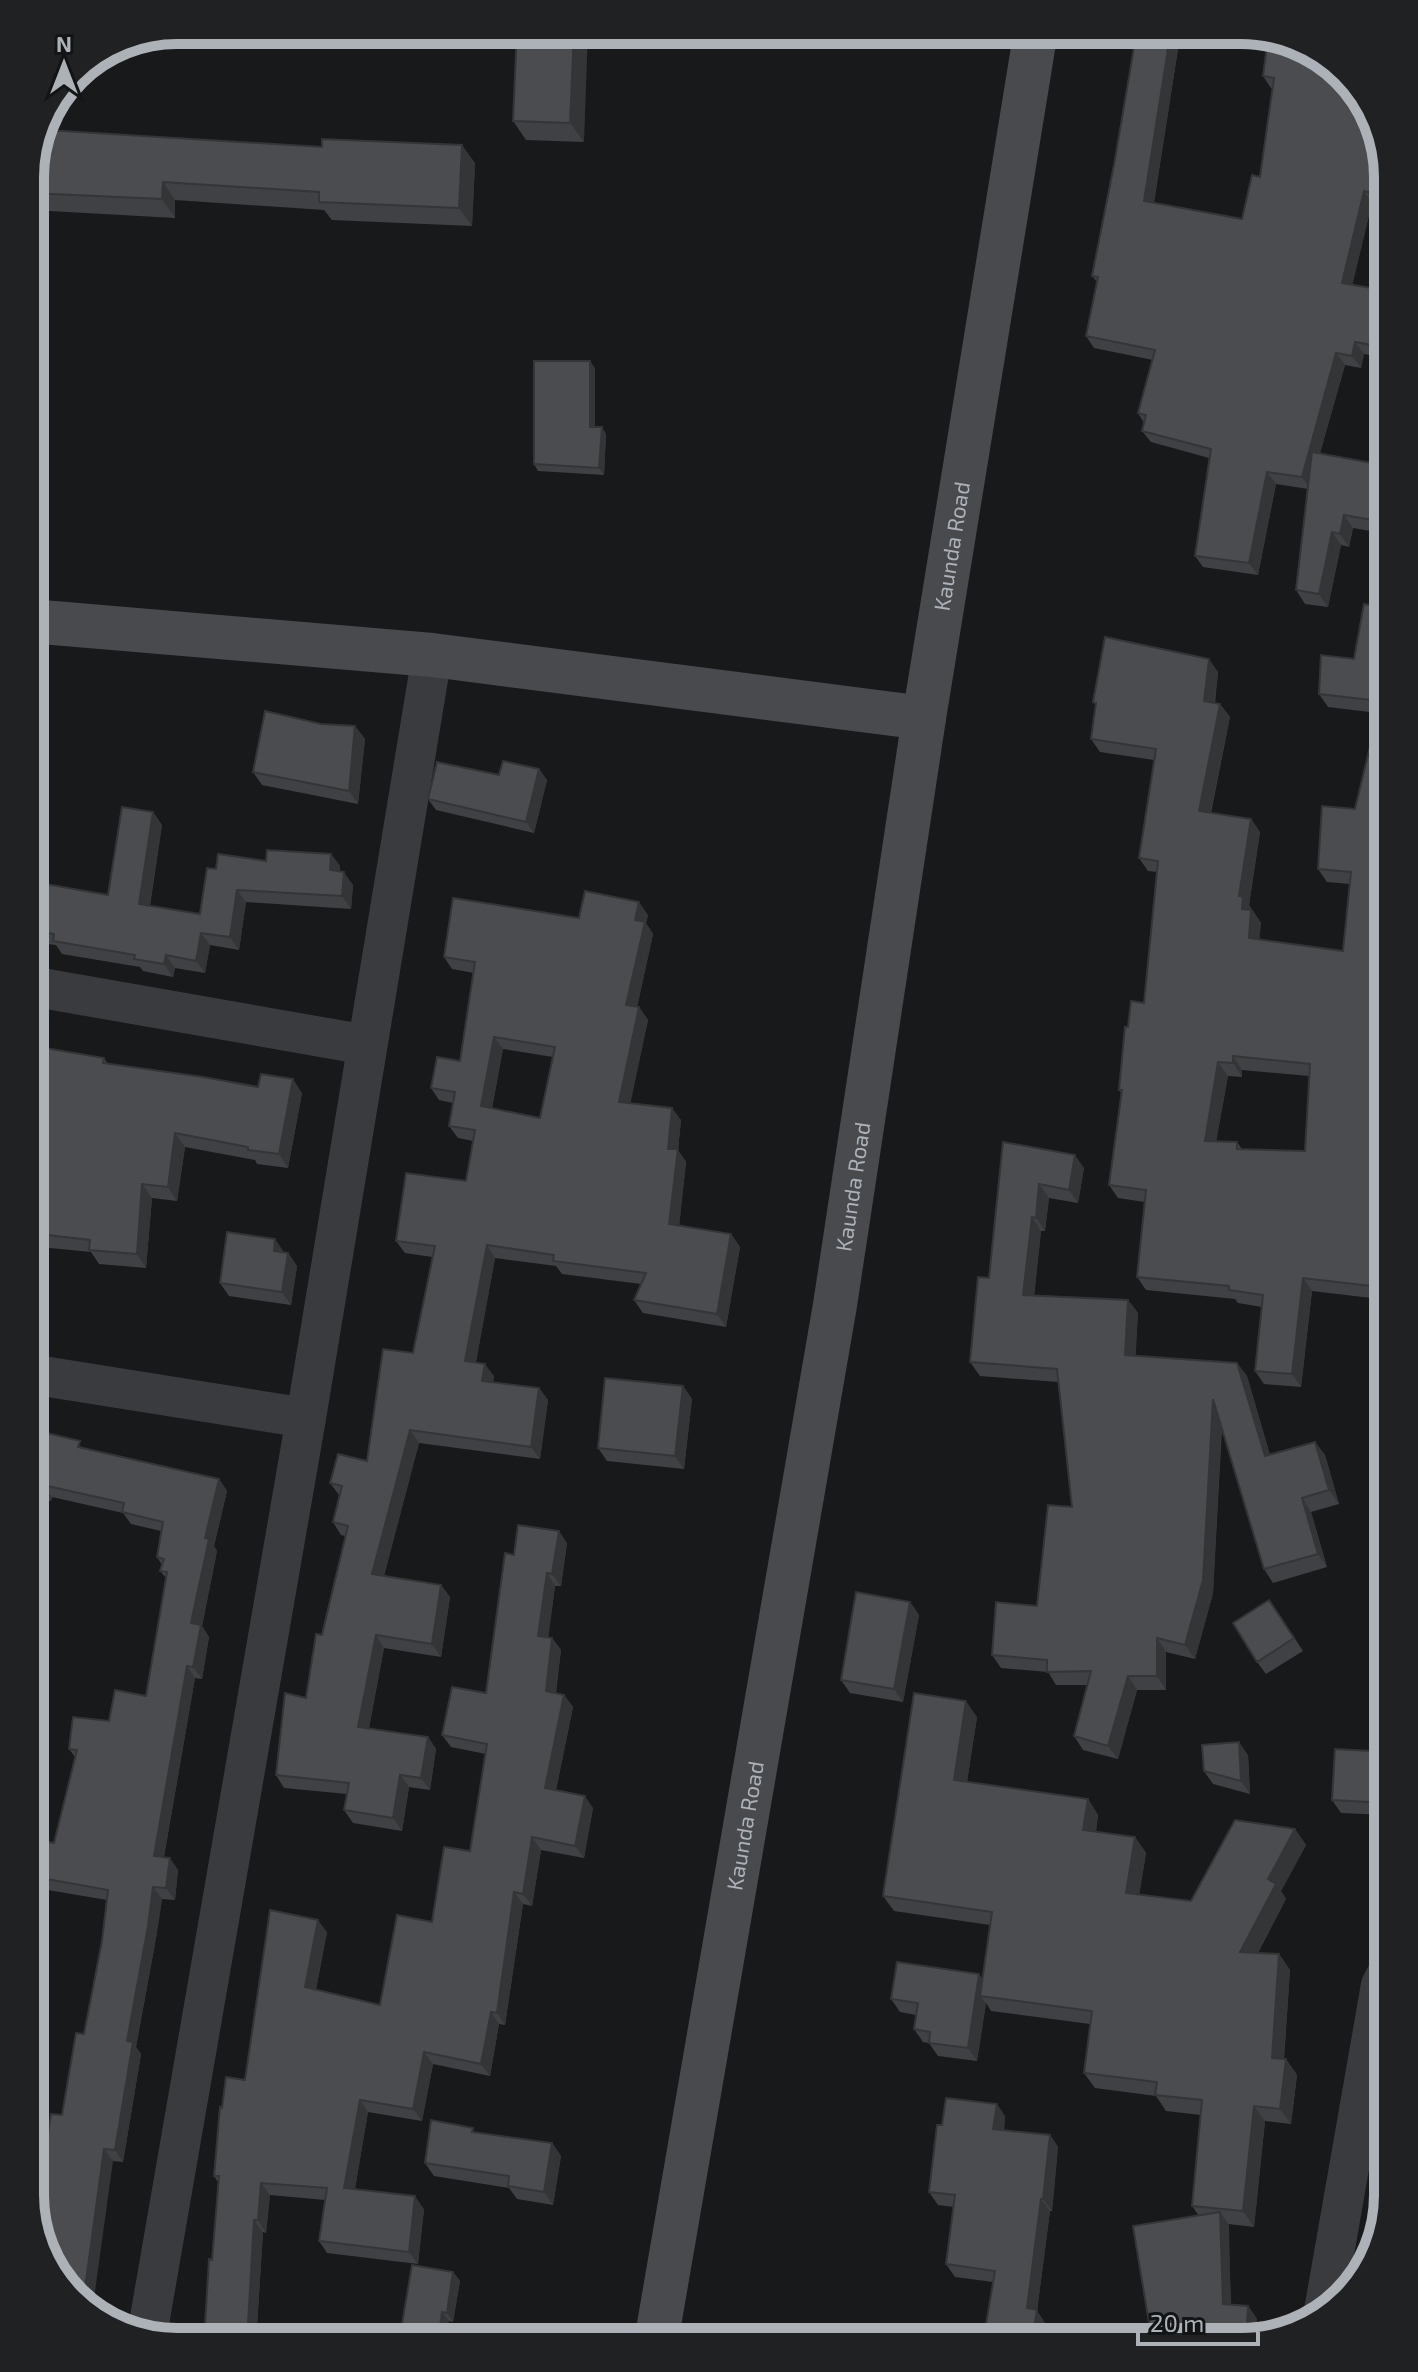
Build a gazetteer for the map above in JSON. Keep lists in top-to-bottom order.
{
  "streets": {
    "street": ["Kaunda Road"]
  },
  "scale_bar": "20 m",
  "north": "top"
}
